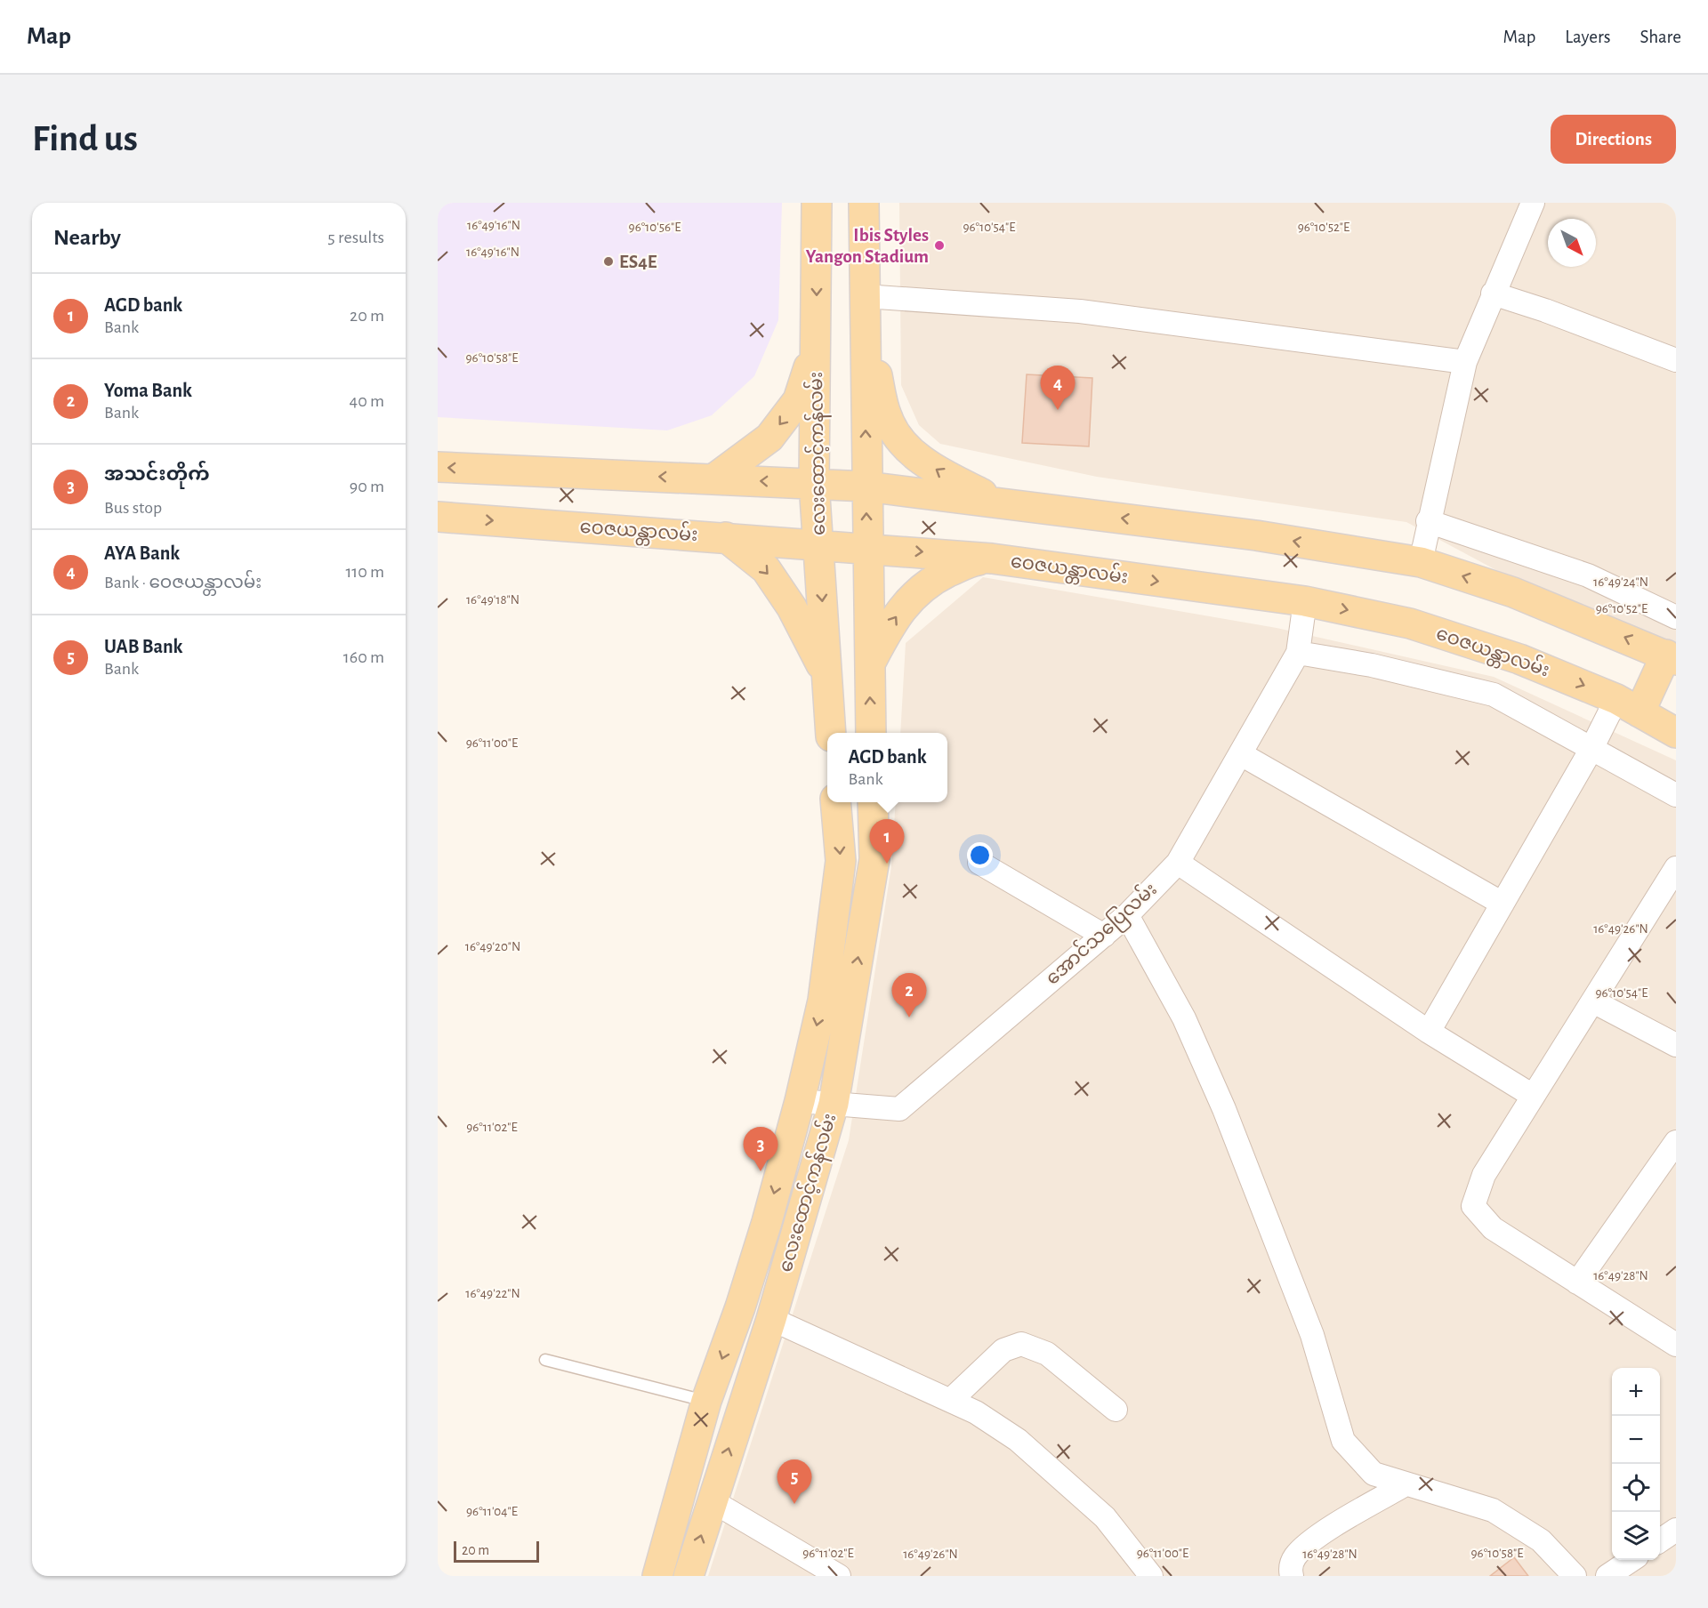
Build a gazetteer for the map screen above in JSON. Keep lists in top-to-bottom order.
{
  "streets": {
    "main road": ["လေးထောင့်ကန်လမ်း", "ဝေဇယန္တာလမ်း"],
    "street": ["အောင်သပြေလမ်း"]
  },
  "crossings": [
    ["လေးထောင့်ကန်လမ်း", "ဝေဇယန္တာလမ်း"],
    ["လေးထောင့်ကန်လမ်း", "အောင်သပြေလမ်း"],
    ["ဝေဇယန္တာလမ်း", "အောင်သပြေလမ်း"]
  ],
  "places": ["Ibis Styles Yangon Stadium", "ES4E"],
  "scale_bar": "20 m",
  "north": "bottom right",
  "page": {
    "header": "Map",
    "nav": ["Map", "Layers", "Share"],
    "buttons": "Directions",
    "title": "Find us",
    "heading": ["Nearby", "5 results"],
    "list": [
      {
        "mark": "1",
        "name": "AGD bank",
        "note": "Bank",
        "value": "20 m"
      },
      {
        "mark": "2",
        "name": "Yoma Bank",
        "note": "Bank",
        "value": "40 m"
      },
      {
        "mark": "3",
        "name": "အသင်းတိုက်",
        "note": "Bus stop",
        "value": "90 m"
      },
      {
        "mark": "4",
        "name": "AYA Bank",
        "note": "Bank · ဝေဇယန္တာလမ်း",
        "value": "110 m"
      },
      {
        "mark": "5",
        "name": "UAB Bank",
        "note": "Bank",
        "value": "160 m"
      }
    ],
    "pins": [
      "4",
      "1",
      "2",
      "3",
      "5"
    ],
    "popup": ["AGD bank", "Bank"],
    "map_buttons": ["+", "−"],
    "scale": "20 m"
  },
  "coordinates": [
    "16°49'16\"N",
    "96°10'56\"E",
    "96°10'54\"E",
    "96°10'52\"E",
    "96°10'58\"E",
    "16°49'24\"N",
    "16°49'18\"N",
    "96°11'00\"E",
    "16°49'26\"N",
    "16°49'20\"N",
    "96°11'02\"E",
    "16°49'28\"N",
    "16°49'22\"N",
    "96°11'04\"E"
  ]
}
